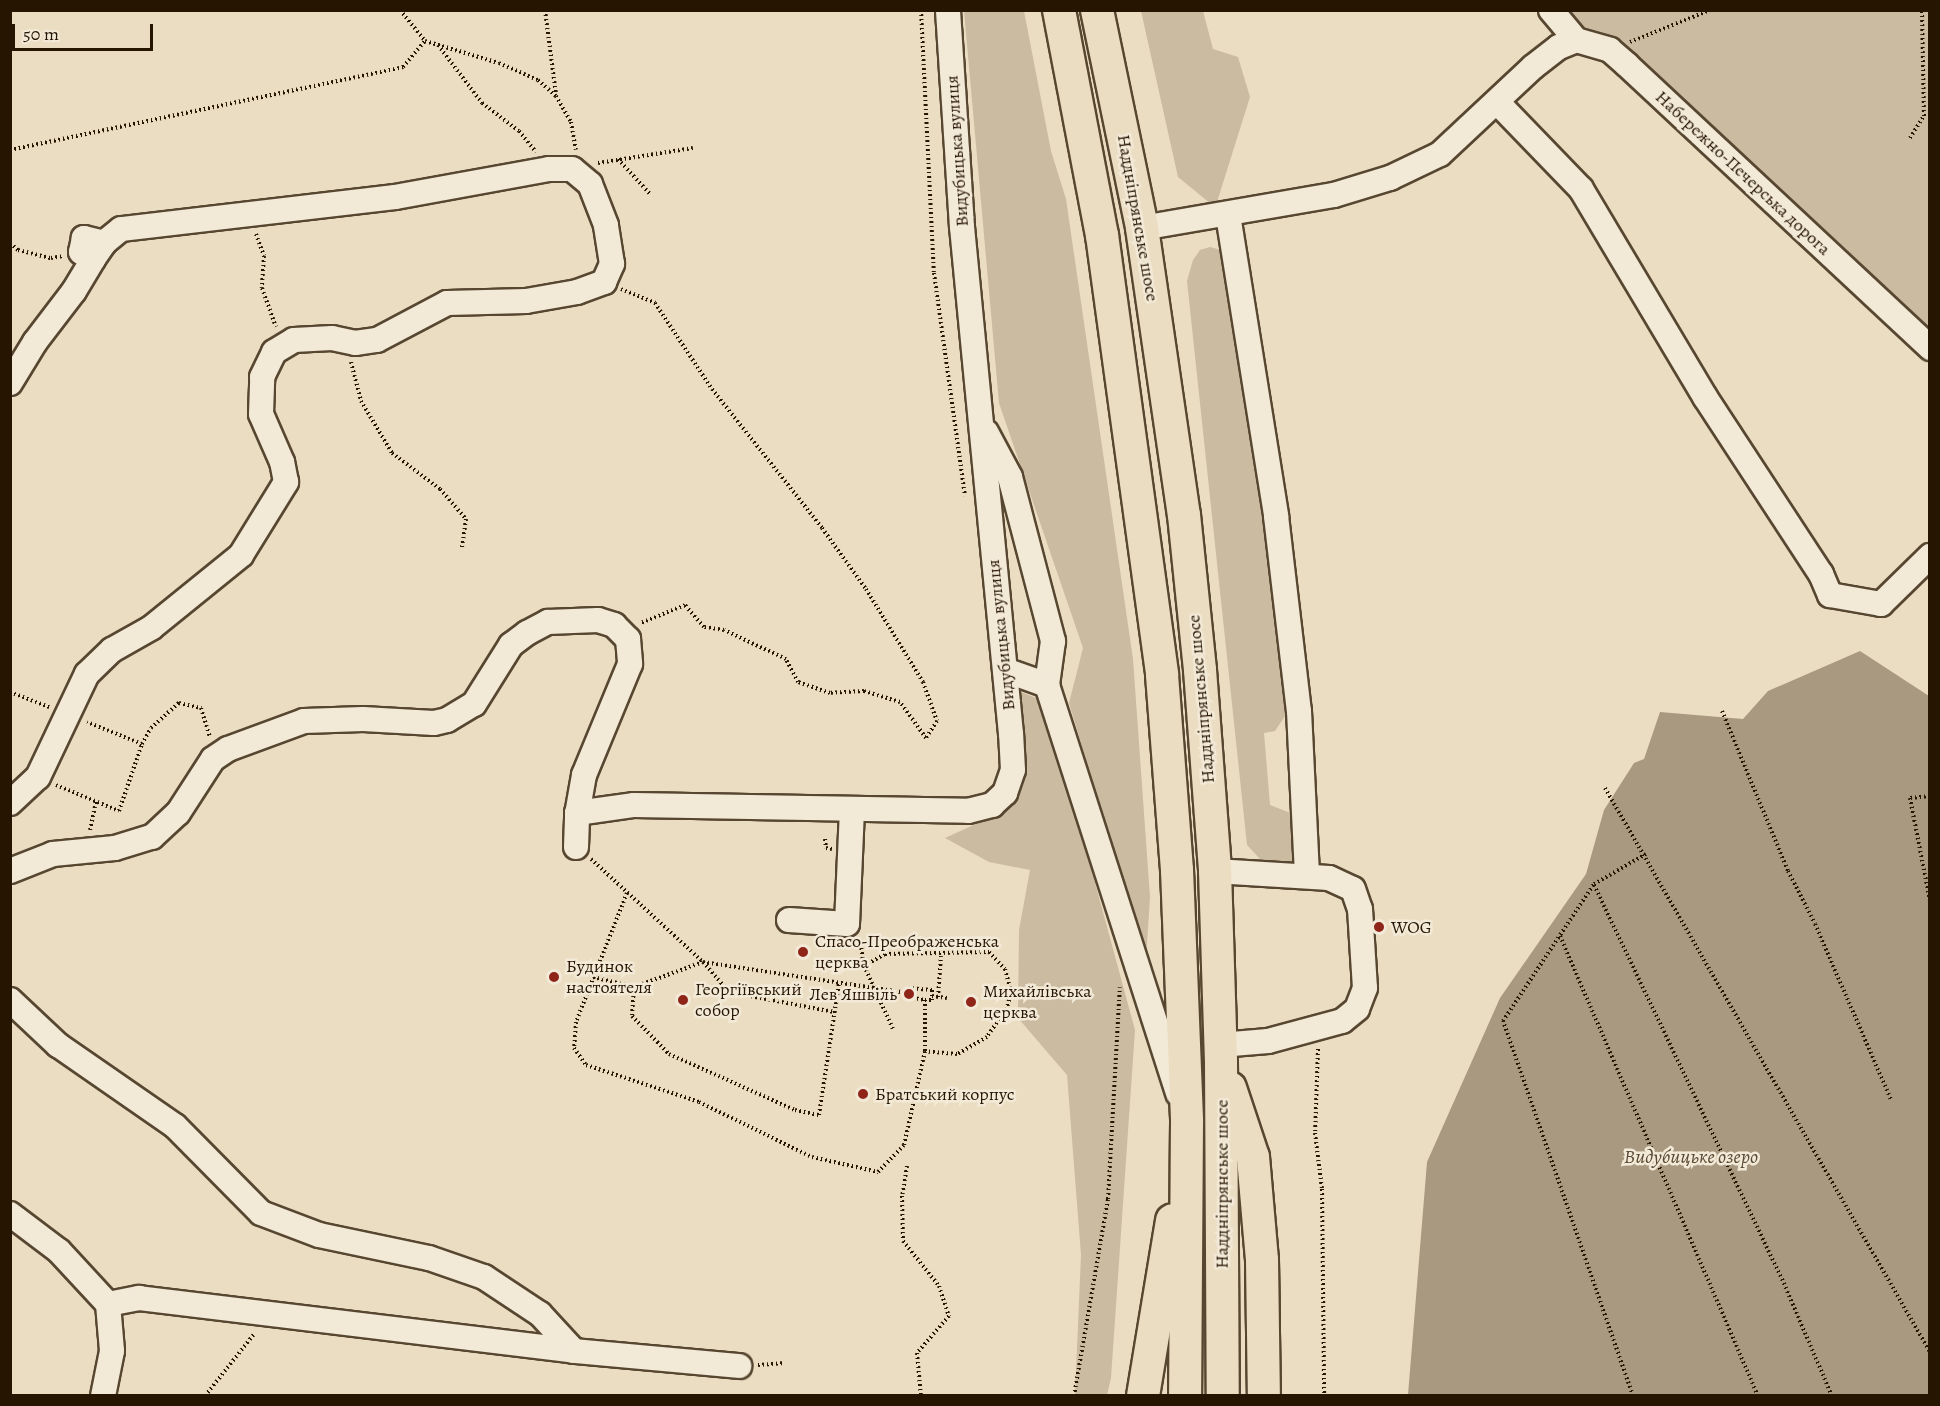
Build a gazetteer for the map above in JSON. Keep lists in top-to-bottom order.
{
  "streets": {
    "main road": ["Наддніпрянське шосе"],
    "street": ["Видубицька вулиця", "Набережно-Печерська дорога"]
  },
  "water": ["Видубицьке озеро"],
  "places": [
    "WOG",
    "Спасо-Преображенська церква",
    "Будинок настоятеля",
    "Лев Яшвіль",
    "Георгіївський собор",
    "Михайлівська церква",
    "Братський корпус"
  ],
  "scale_bar": "50 m"
}
